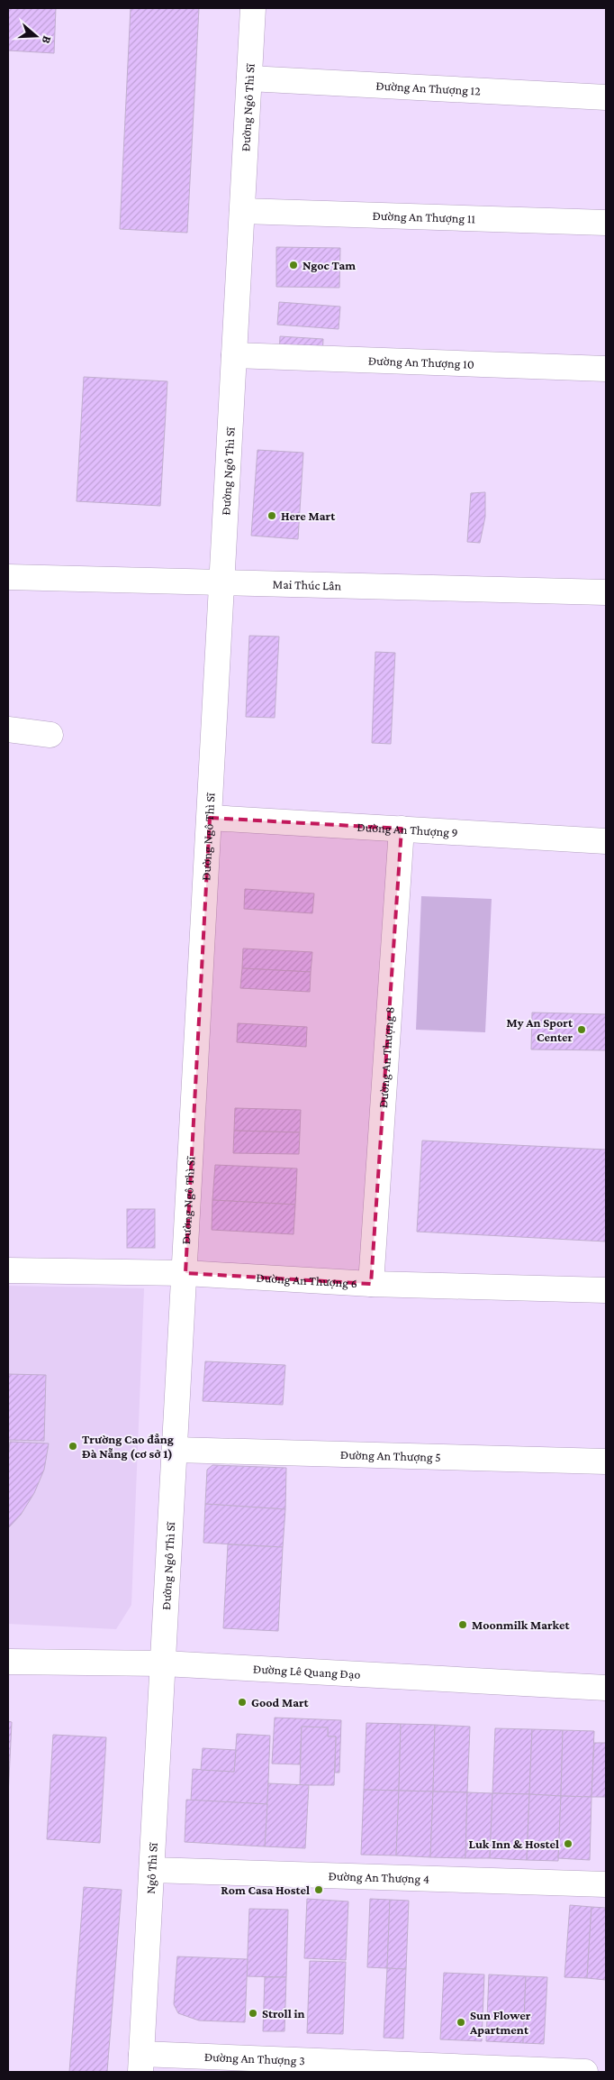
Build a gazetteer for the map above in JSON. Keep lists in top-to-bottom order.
{
  "streets": {
    "street": [
      "Đường An Thượng 12",
      "Đường Ngô Thì Sĩ",
      "Đường An Thượng 11",
      "Đường An Thượng 10",
      "Mai Thúc Lân",
      "Đường An Thượng 9",
      "Đường An Thượng 8",
      "Đường An Thượng 6",
      "Đường An Thượng 5",
      "Đường Lê Quang Đạo",
      "Ngô Thì Sĩ",
      "Đường An Thượng 4",
      "Đường An Thượng 3"
    ]
  },
  "crossings": [
    ["Đường An Thượng 12", "Đường Ngô Thì Sĩ"],
    ["Đường Ngô Thì Sĩ", "Đường An Thượng 11"],
    ["Đường Ngô Thì Sĩ", "Đường An Thượng 10"],
    ["Đường Ngô Thì Sĩ", "Mai Thúc Lân"],
    ["Đường Ngô Thì Sĩ", "Đường An Thượng 9"],
    ["Đường Ngô Thì Sĩ", "Đường An Thượng 6"],
    ["Đường Ngô Thì Sĩ", "Đường An Thượng 5"],
    ["Đường Ngô Thì Sĩ", "Đường Lê Quang Đạo"],
    ["Đường Ngô Thì Sĩ", "Ngô Thì Sĩ"],
    ["Đường An Thượng 9", "Đường An Thượng 8"],
    ["Đường An Thượng 8", "Đường An Thượng 6"],
    ["Đường Lê Quang Đạo", "Ngô Thì Sĩ"],
    ["Ngô Thì Sĩ", "Đường An Thượng 4"],
    ["Ngô Thì Sĩ", "Đường An Thượng 3"]
  ],
  "places": [
    "Ngoc Tam",
    "Here Mart",
    "My An Sport Center",
    "Trường Cao đẳng Đà Nẵng (cơ sở 1)",
    "Moonmilk Market",
    "Good Mart",
    "Luk Inn & Hostel",
    "Rom Casa Hostel",
    "Stroll in",
    "Sun Flower Apartment"
  ],
  "north": "right"
}
